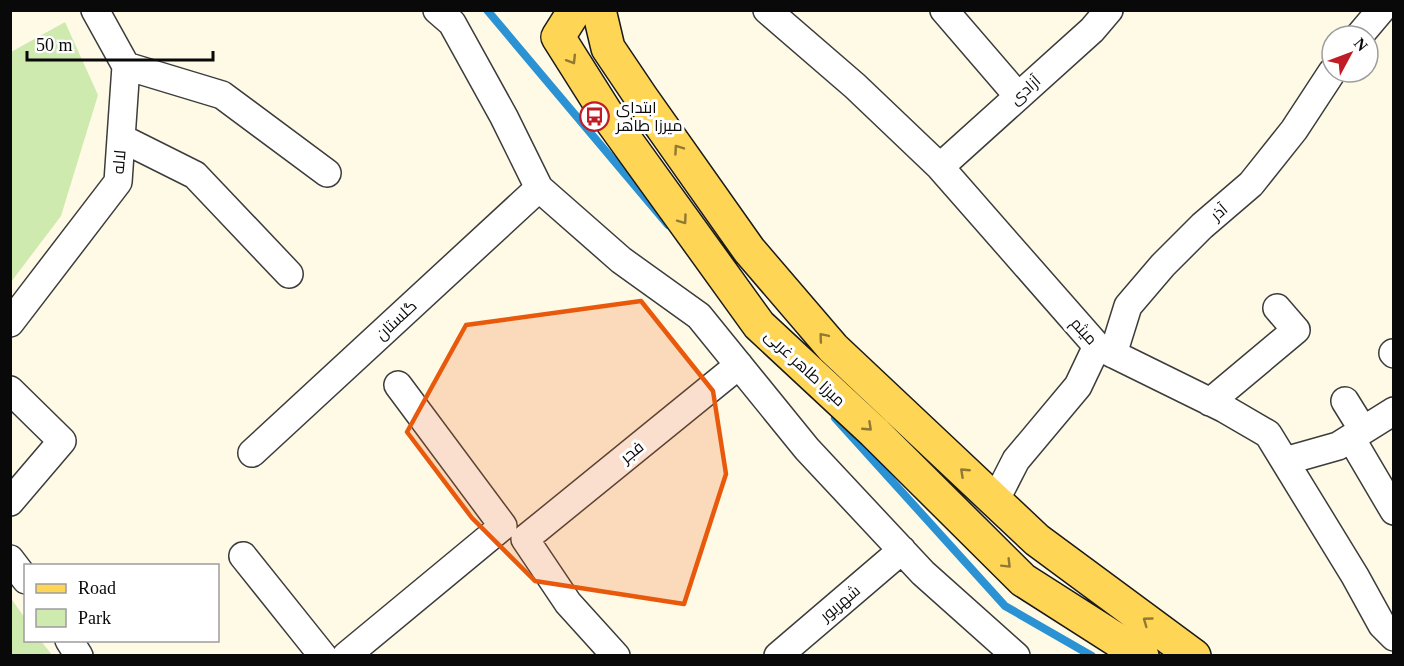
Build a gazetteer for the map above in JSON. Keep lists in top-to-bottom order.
{
  "streets": {
    "main road": ["میرزا طاهر غربی"],
    "street": [
      "آزادی",
      "لاله",
      "آذر",
      "گلستان",
      "میثم",
      "فجر",
      "شهریور"
    ]
  },
  "crossings": [
    ["آزادی", "میثم"],
    ["آذر", "میثم"],
    ["آذر", "میرزا طاهر غربی"]
  ],
  "places": {
    "bus stop": ["ابتدای میرزا طاهر"]
  },
  "legend": ["Road", "Park"],
  "scale_bar": "50 m",
  "north": "top right"
}
